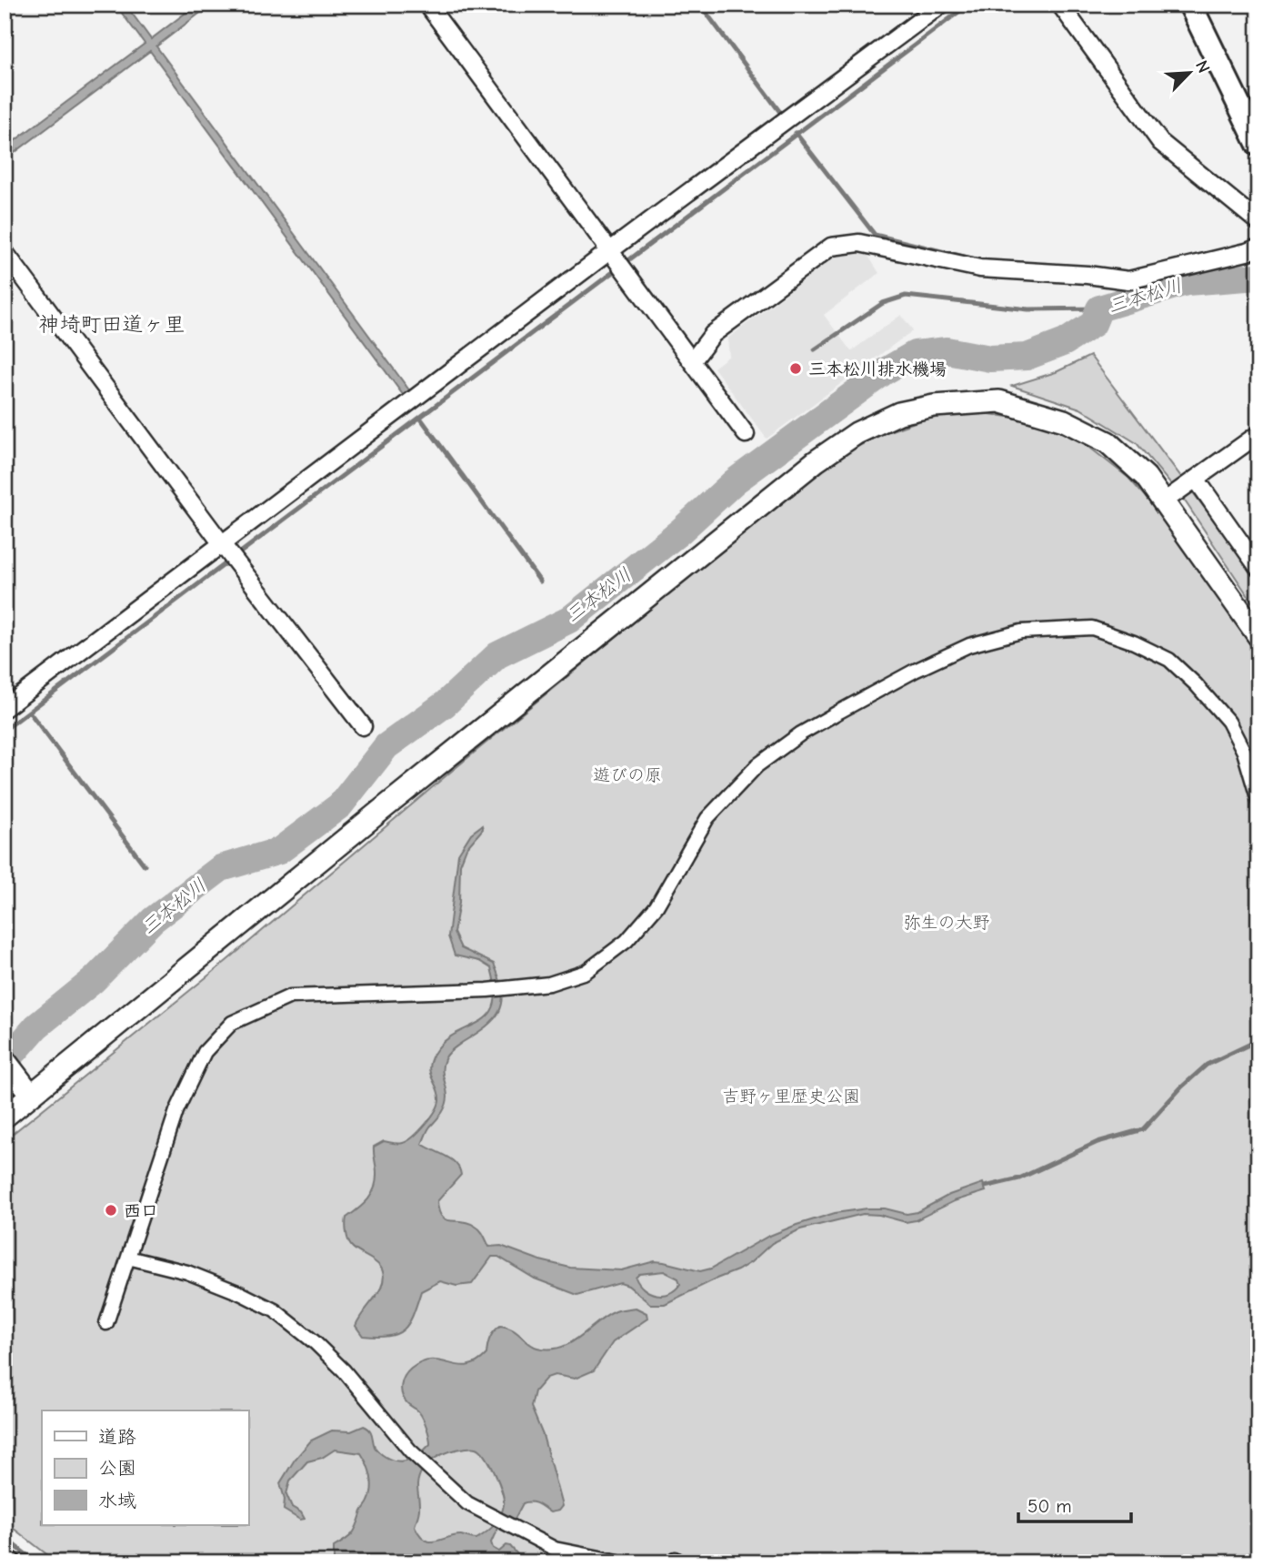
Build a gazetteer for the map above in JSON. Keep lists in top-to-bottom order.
{
  "districts": ["神埼町田道ヶ里"],
  "water": ["三本松川"],
  "parks": ["遊びの原", "弥生の大野", "吉野ヶ里歴史公園"],
  "places": ["三本松川排水機場", "西口"],
  "legend": ["道路", "公園", "水域"],
  "scale_bar": "50 m",
  "north": "top right"
}
